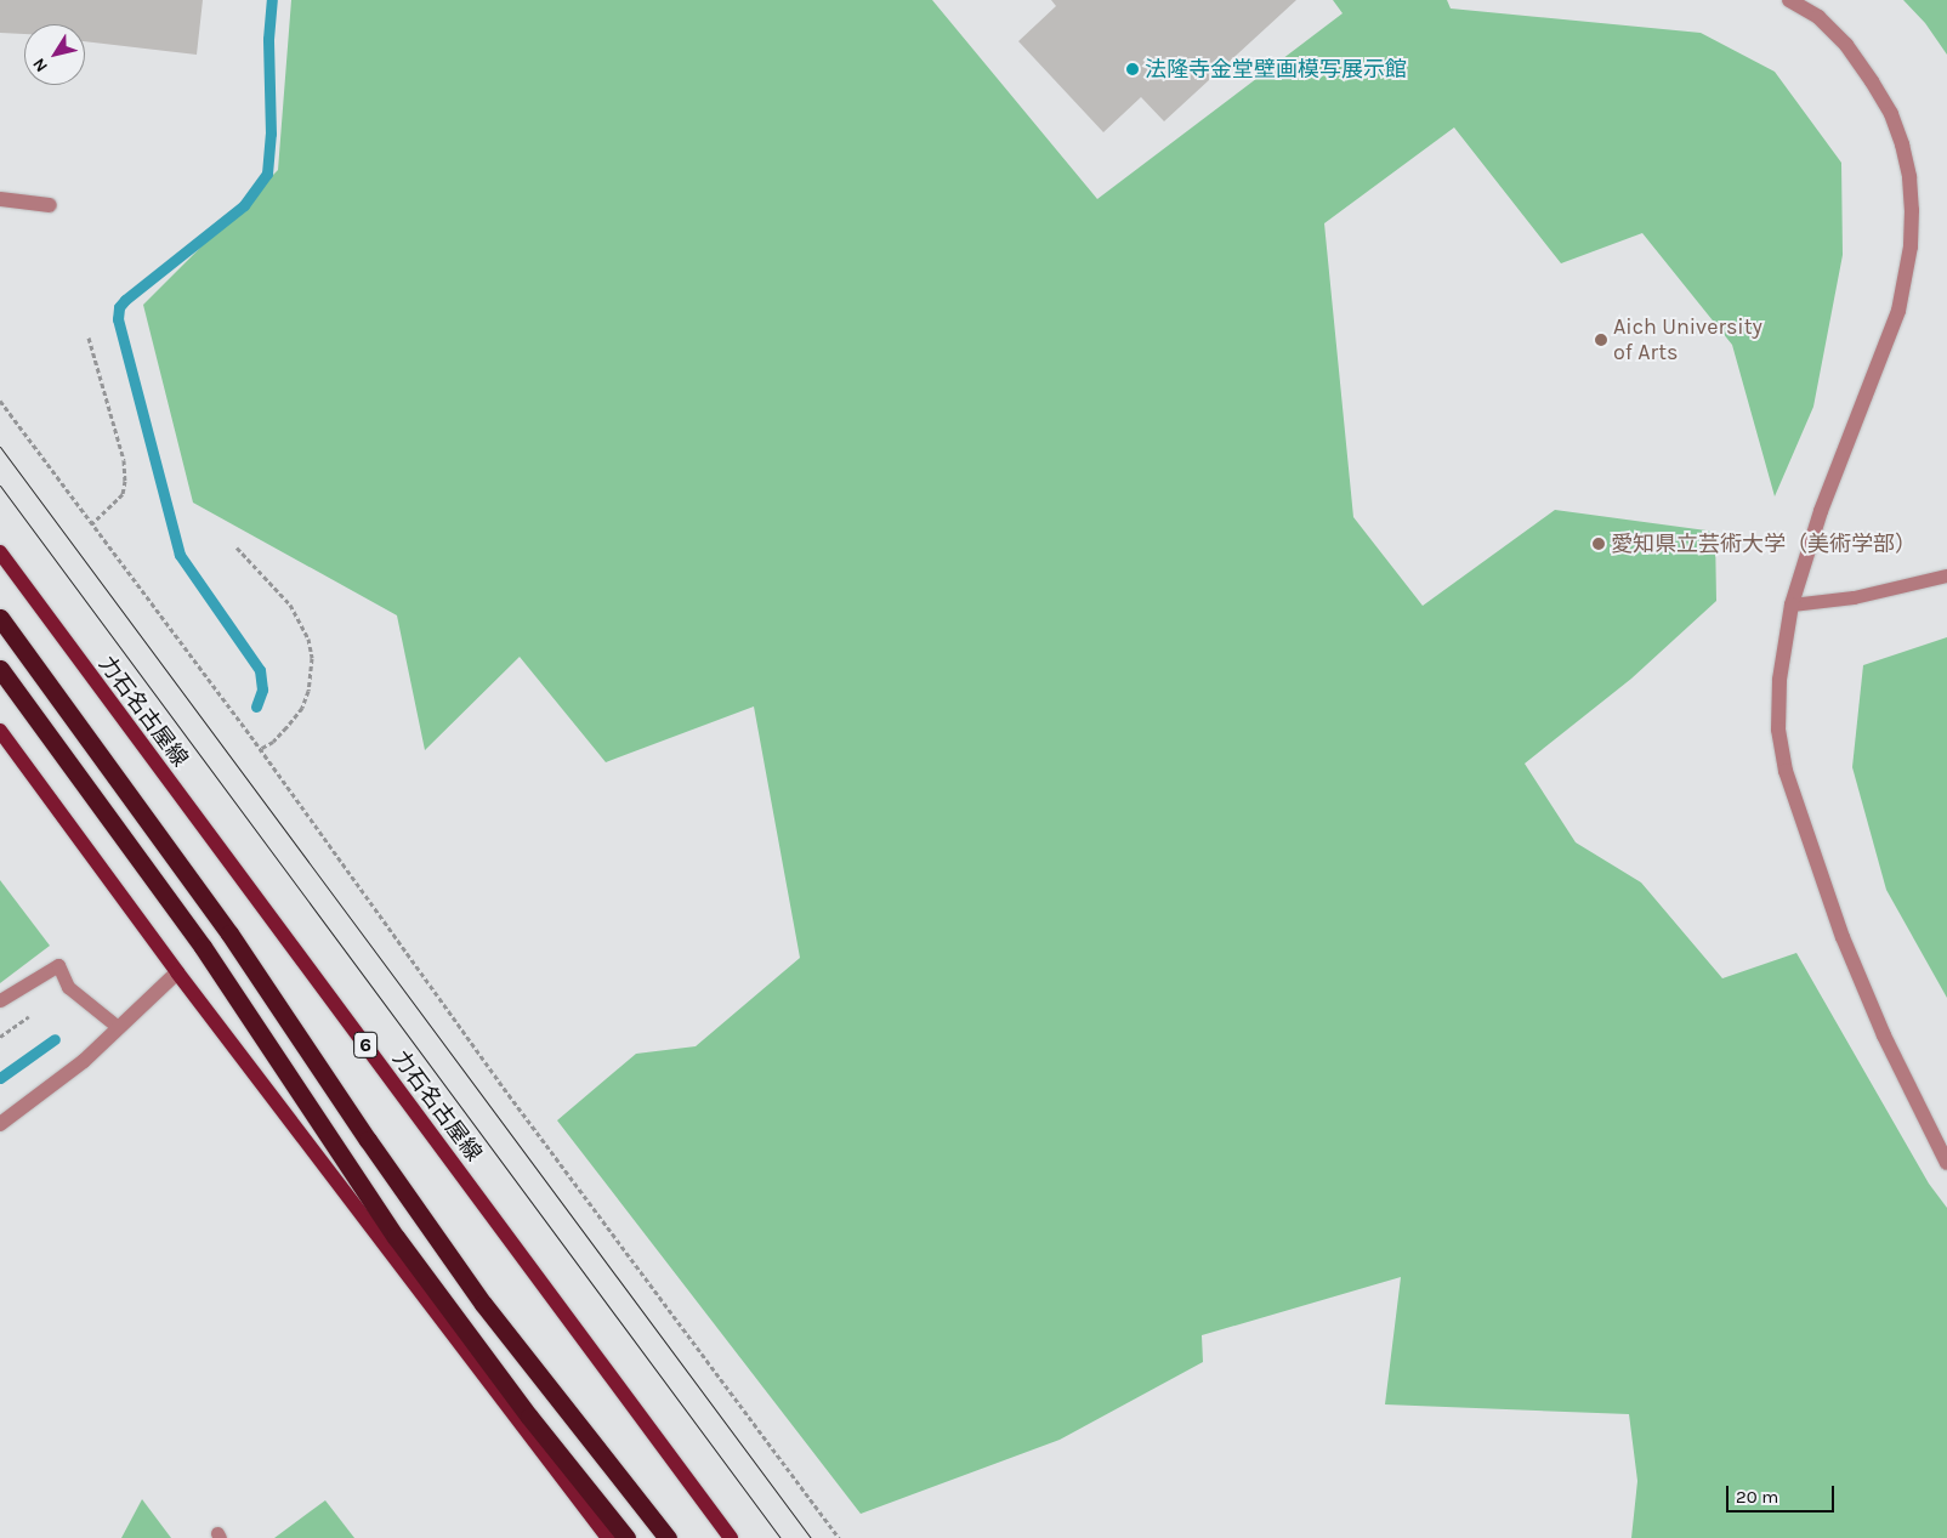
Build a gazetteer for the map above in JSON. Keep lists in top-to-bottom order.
{
  "streets": {
    "main road": ["力石名古屋線", "6"]
  },
  "places": ["法隆寺金堂壁画模写展示館", "Aich University of Arts", "愛知県立芸術大学（美術学部）"],
  "scale_bar": "20 m",
  "north": "bottom left"
}
